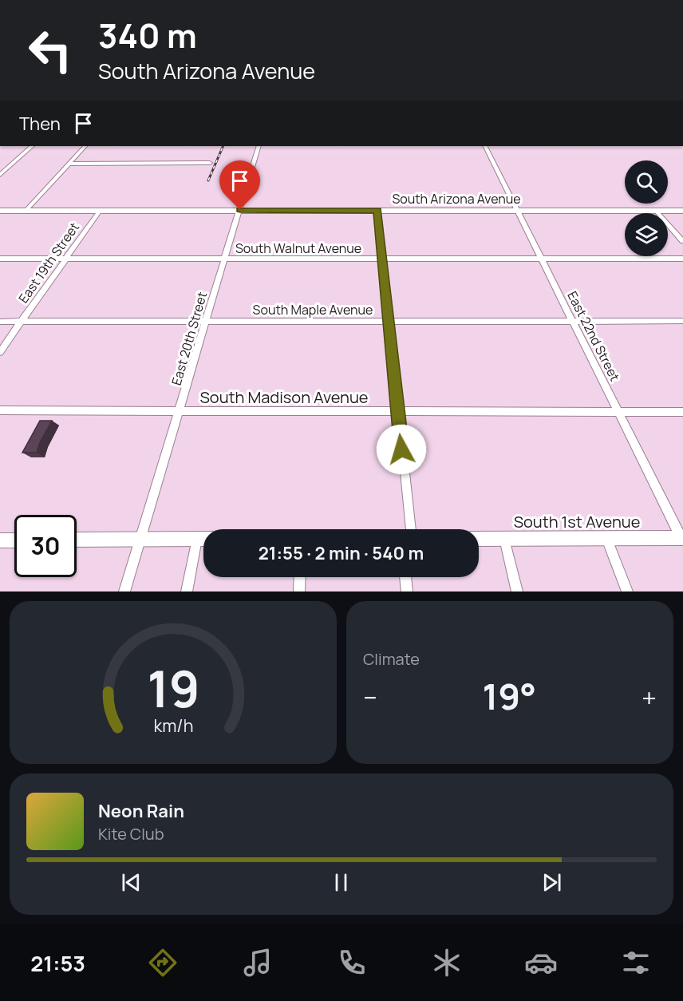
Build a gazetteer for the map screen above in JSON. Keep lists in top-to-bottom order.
{
  "streets": {
    "street": [
      "South Arizona Avenue",
      "South Walnut Avenue",
      "East 19th Street",
      "South Maple Avenue",
      "East 22nd Street",
      "East 20th Street",
      "South Madison Avenue",
      "South 1st Avenue"
    ]
  },
  "crossings": [
    ["South Arizona Avenue", "East 19th Street"],
    ["South Arizona Avenue", "East 22nd Street"],
    ["South Arizona Avenue", "East 20th Street"],
    ["South Walnut Avenue", "East 19th Street"],
    ["South Walnut Avenue", "East 22nd Street"],
    ["South Walnut Avenue", "East 20th Street"],
    ["East 19th Street", "South Maple Avenue"],
    ["South Maple Avenue", "East 22nd Street"],
    ["South Maple Avenue", "East 20th Street"],
    ["East 22nd Street", "South Madison Avenue"],
    ["East 22nd Street", "South 1st Avenue"],
    ["East 20th Street", "South Madison Avenue"]
  ],
  "page": {
    "turn": ["340 m", "South Arizona Avenue"],
    "then": "Then",
    "limit": "30",
    "trip": "21:55 · 2 min · 540 m",
    "tile": "Climate",
    "heat": ["−", "19°", "+"],
    "song": ["Neon Rain", "Kite Club"],
    "tabs": "21:53",
    "gauge": ["19", "km/h"]
  }
}
